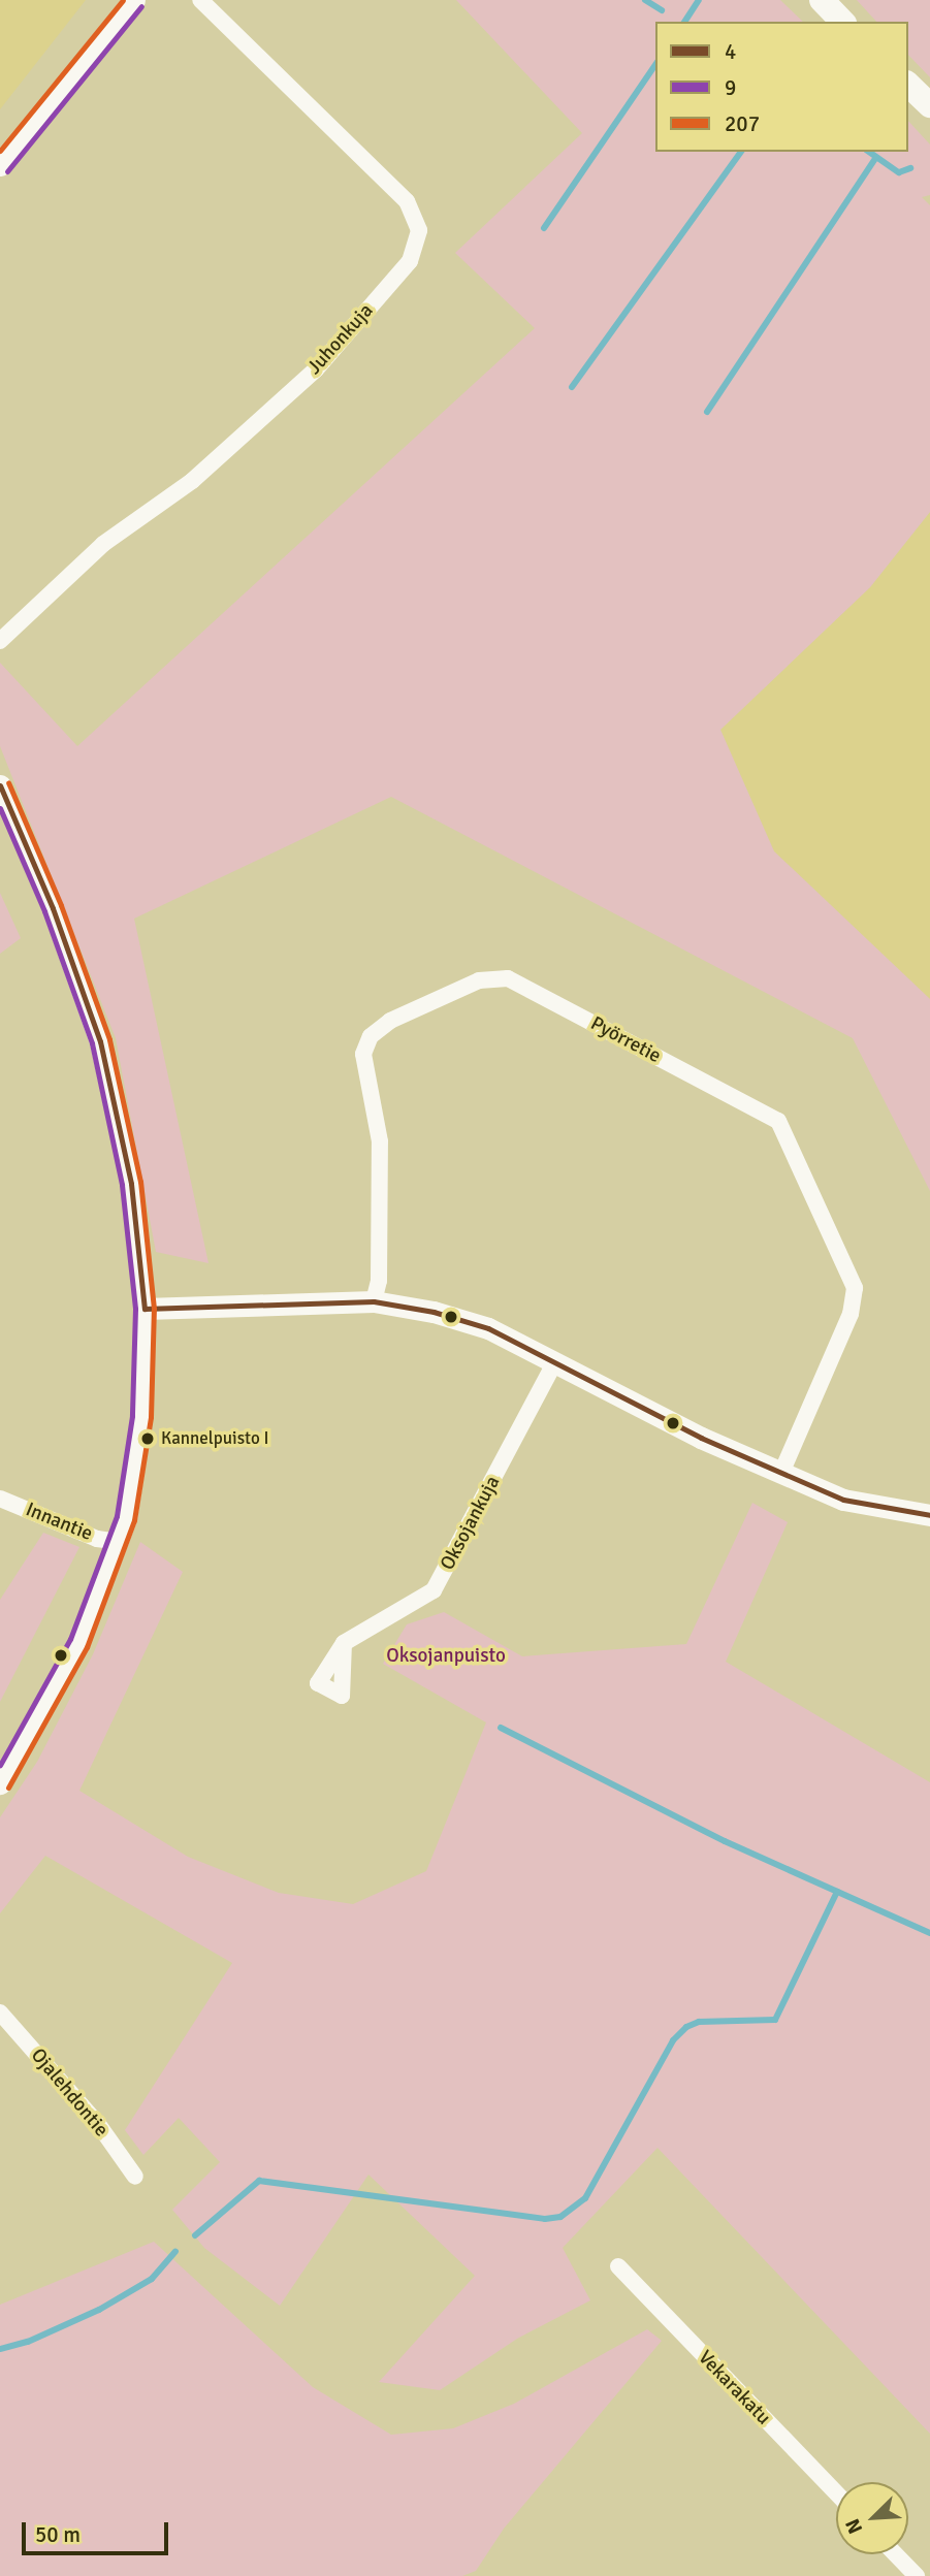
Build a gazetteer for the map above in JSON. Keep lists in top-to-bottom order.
{
  "streets": {
    "street": [
      "Juhonkuja",
      "Pyörretie",
      "Innantie",
      "Oksojankuja",
      "Ojalehdontie",
      "Vekarakatu"
    ]
  },
  "parks": ["Oksojanpuisto"],
  "places": ["Kannelpuisto I"],
  "lines": ["transit line 207", "transit line 9", "transit line 4"],
  "legend": ["4", "9", "207"],
  "scale_bar": "50 m",
  "north": "bottom left"
}
